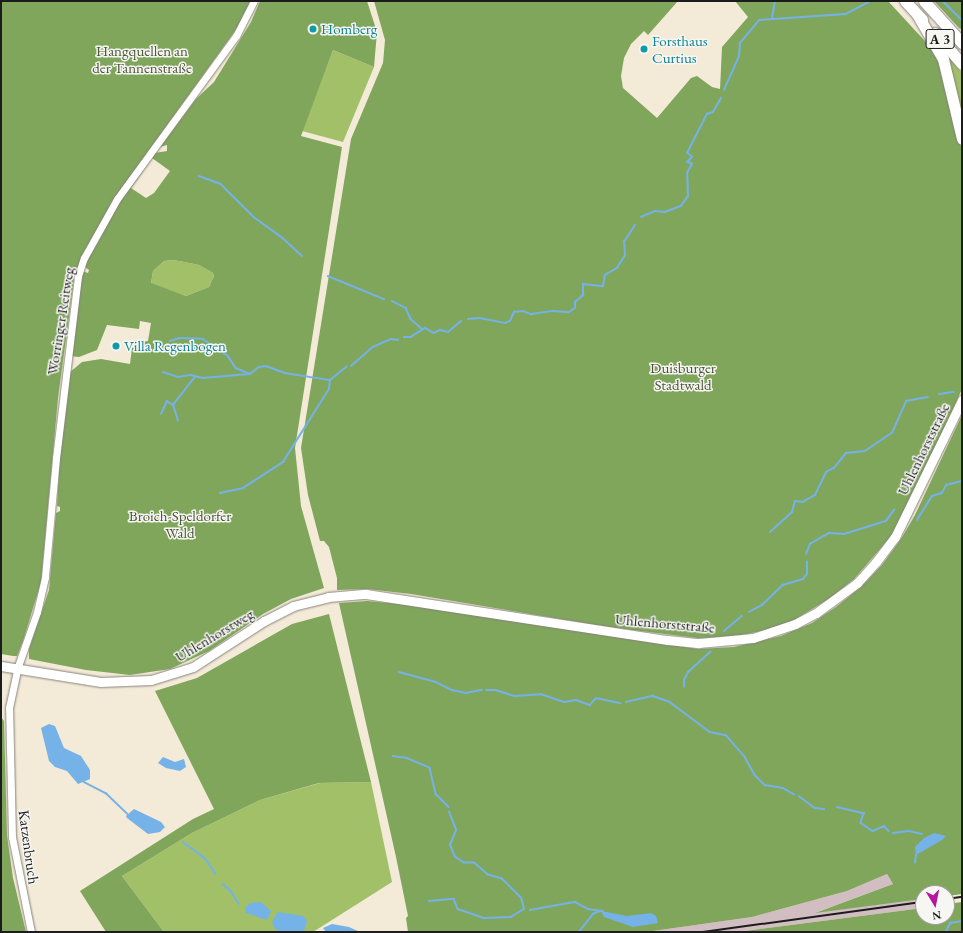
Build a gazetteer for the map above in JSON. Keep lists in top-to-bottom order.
{
  "streets": {
    "highway": ["A 3"],
    "main road": ["Uhlenhorststraße", "Uhlenhorstweg"],
    "street": ["Worringer Reitweg", "Katzenbruch"]
  },
  "crossings": [
    ["Worringer Reitweg", "Uhlenhorstweg"],
    ["Worringer Reitweg", "Katzenbruch"],
    ["Uhlenhorststraße", "Uhlenhorstweg"],
    ["Uhlenhorstweg", "Katzenbruch"]
  ],
  "parks": ["Hangquellen an der Tannenstraße", "Duisburger Stadtwald", "Broich-Speldorfer Wald"],
  "places": ["Homberg", "Forsthaus Curtius", "Villa Regenbogen"],
  "north": "bottom"
}
